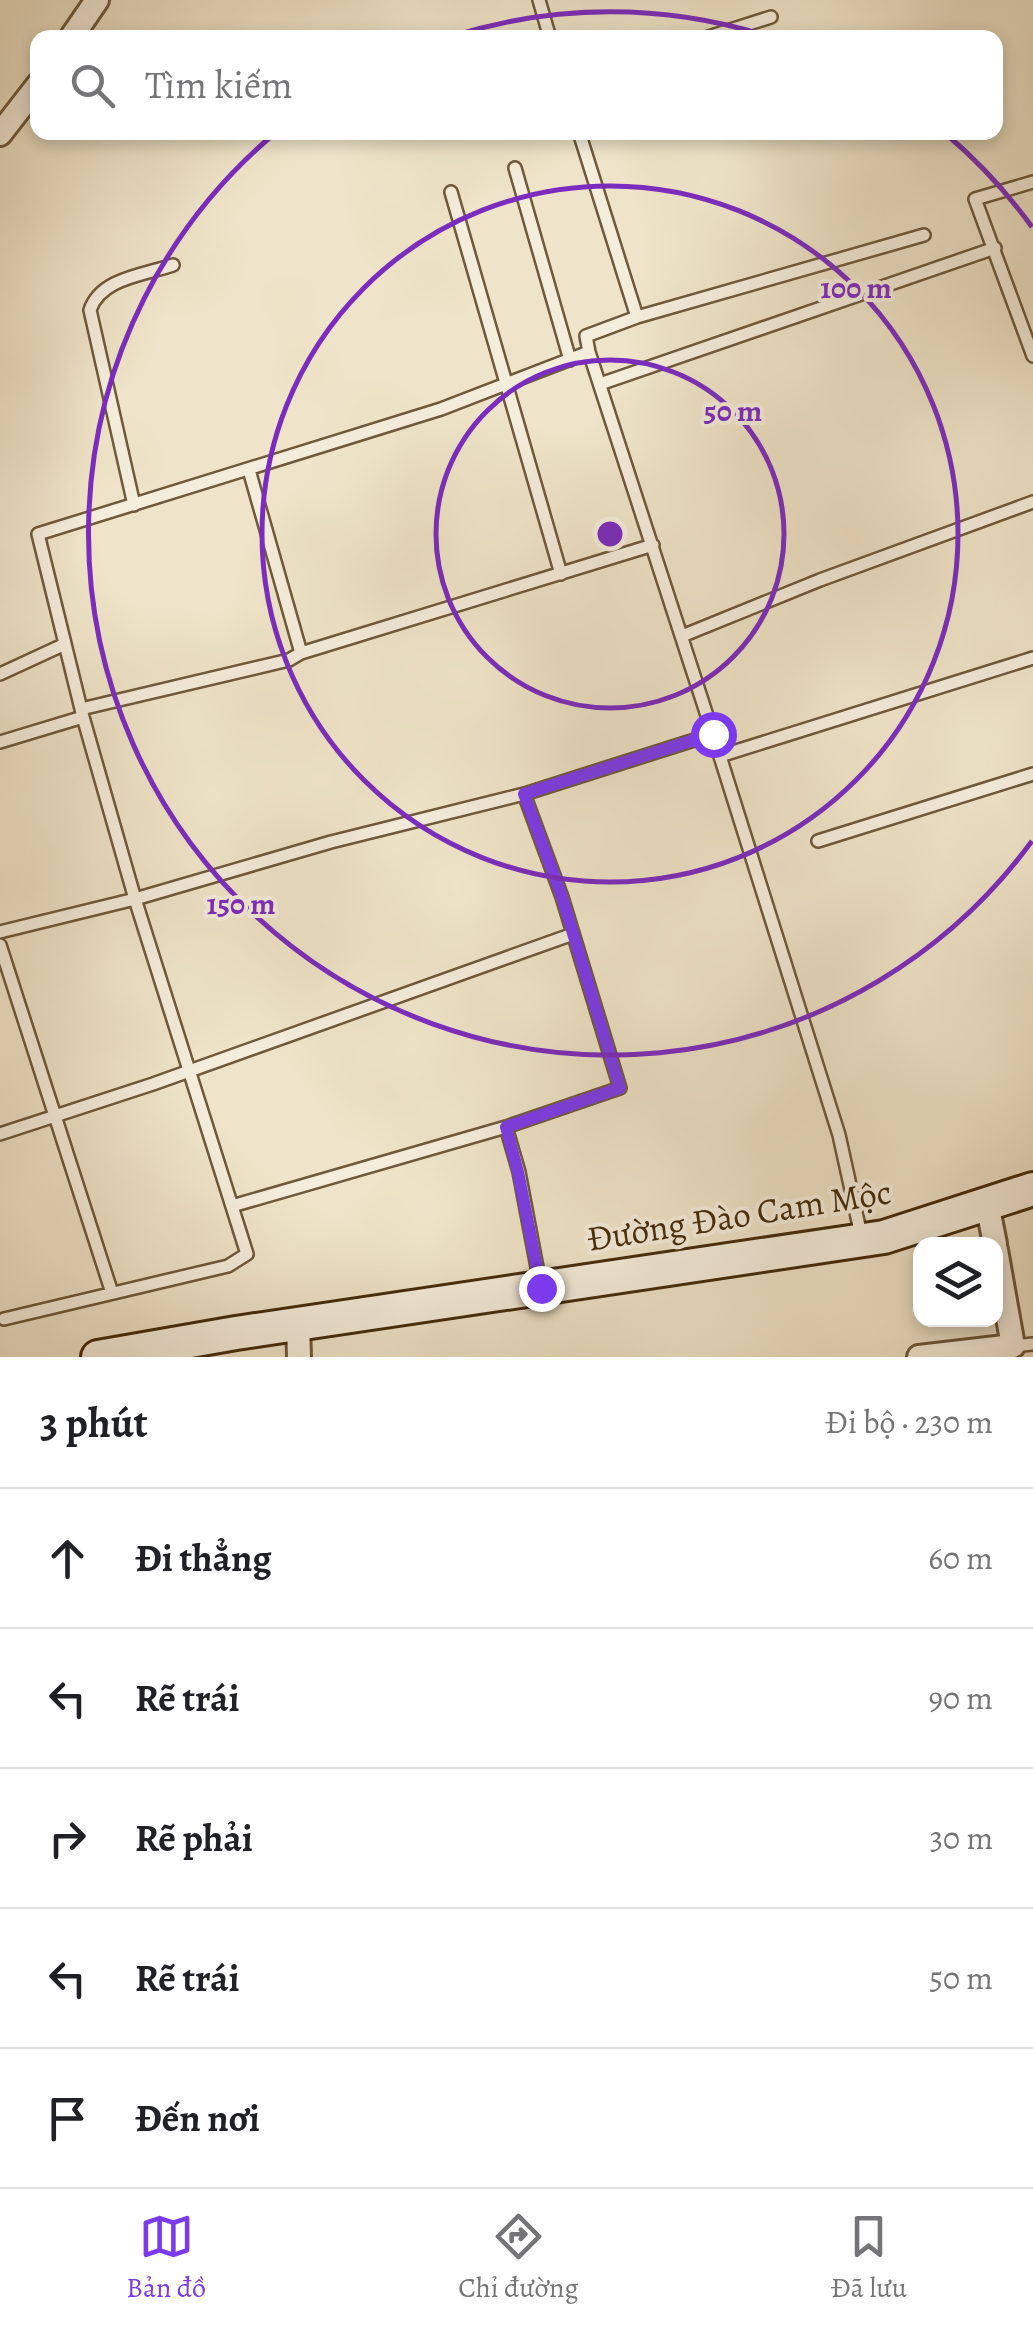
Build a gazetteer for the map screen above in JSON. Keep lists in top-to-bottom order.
{
  "streets": {
    "street": ["Đường Đào Cam Mộc"]
  },
  "page": {
    "search": "Tìm kiếm",
    "heading": ["3 phút", "Đi bộ · 230 m"],
    "list": [
      ["Đi thẳng", "60 m"],
      ["Rẽ trái", "90 m"],
      ["Rẽ phải", "30 m"],
      ["Rẽ trái", "50 m"],
      "Đến nơi"
    ],
    "nav": ["Bản đồ", "Chỉ đường", "Đã lưu"]
  },
  "rings": ["100 m", "50 m", "150 m"]
}
